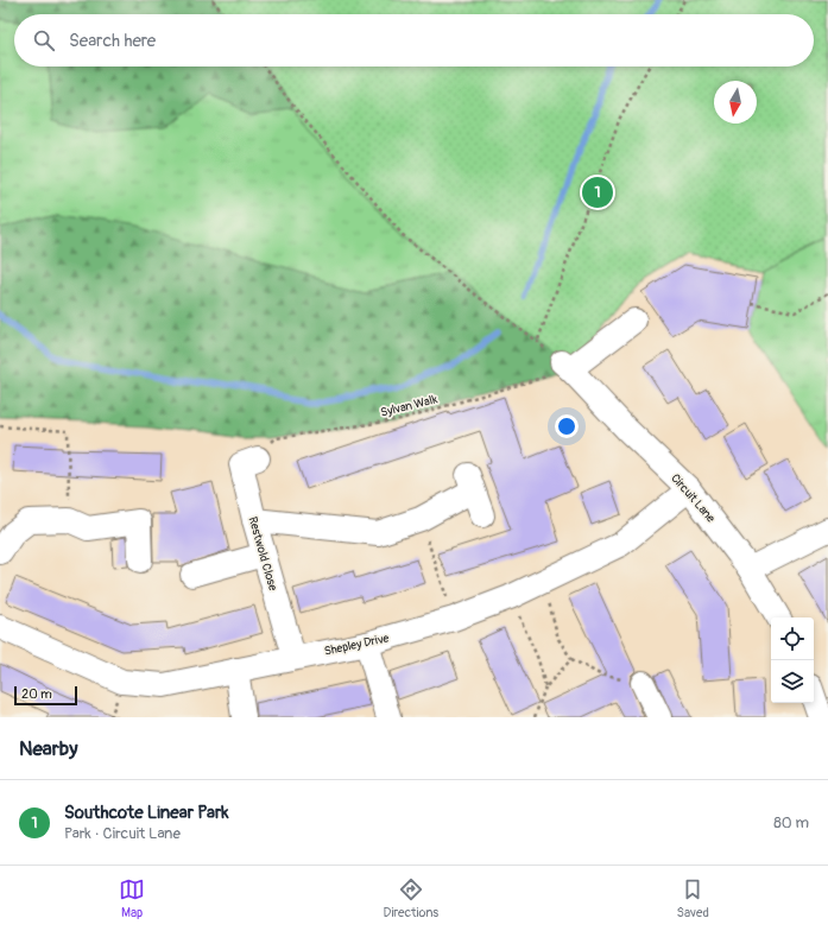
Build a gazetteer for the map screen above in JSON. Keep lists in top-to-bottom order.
{
  "streets": {
    "street": ["Circuit Lane", "Restwold Close", "Shepley Drive"],
    "path": ["Sylvan Walk"]
  },
  "crossings": [
    ["Sylvan Walk", "Circuit Lane"],
    ["Sylvan Walk", "Restwold Close"],
    ["Circuit Lane", "Shepley Drive"],
    ["Restwold Close", "Shepley Drive"]
  ],
  "scale_bar": "20 m",
  "north": "bottom",
  "page": {
    "search": "Search here",
    "pins": "1",
    "scale": "20 m",
    "heading": "Nearby",
    "list": [
      {
        "mark": "1",
        "name": "Southcote Linear Park",
        "note": "Park · Circuit Lane",
        "value": "80 m"
      }
    ],
    "nav": ["Map", "Directions", "Saved"]
  }
}
